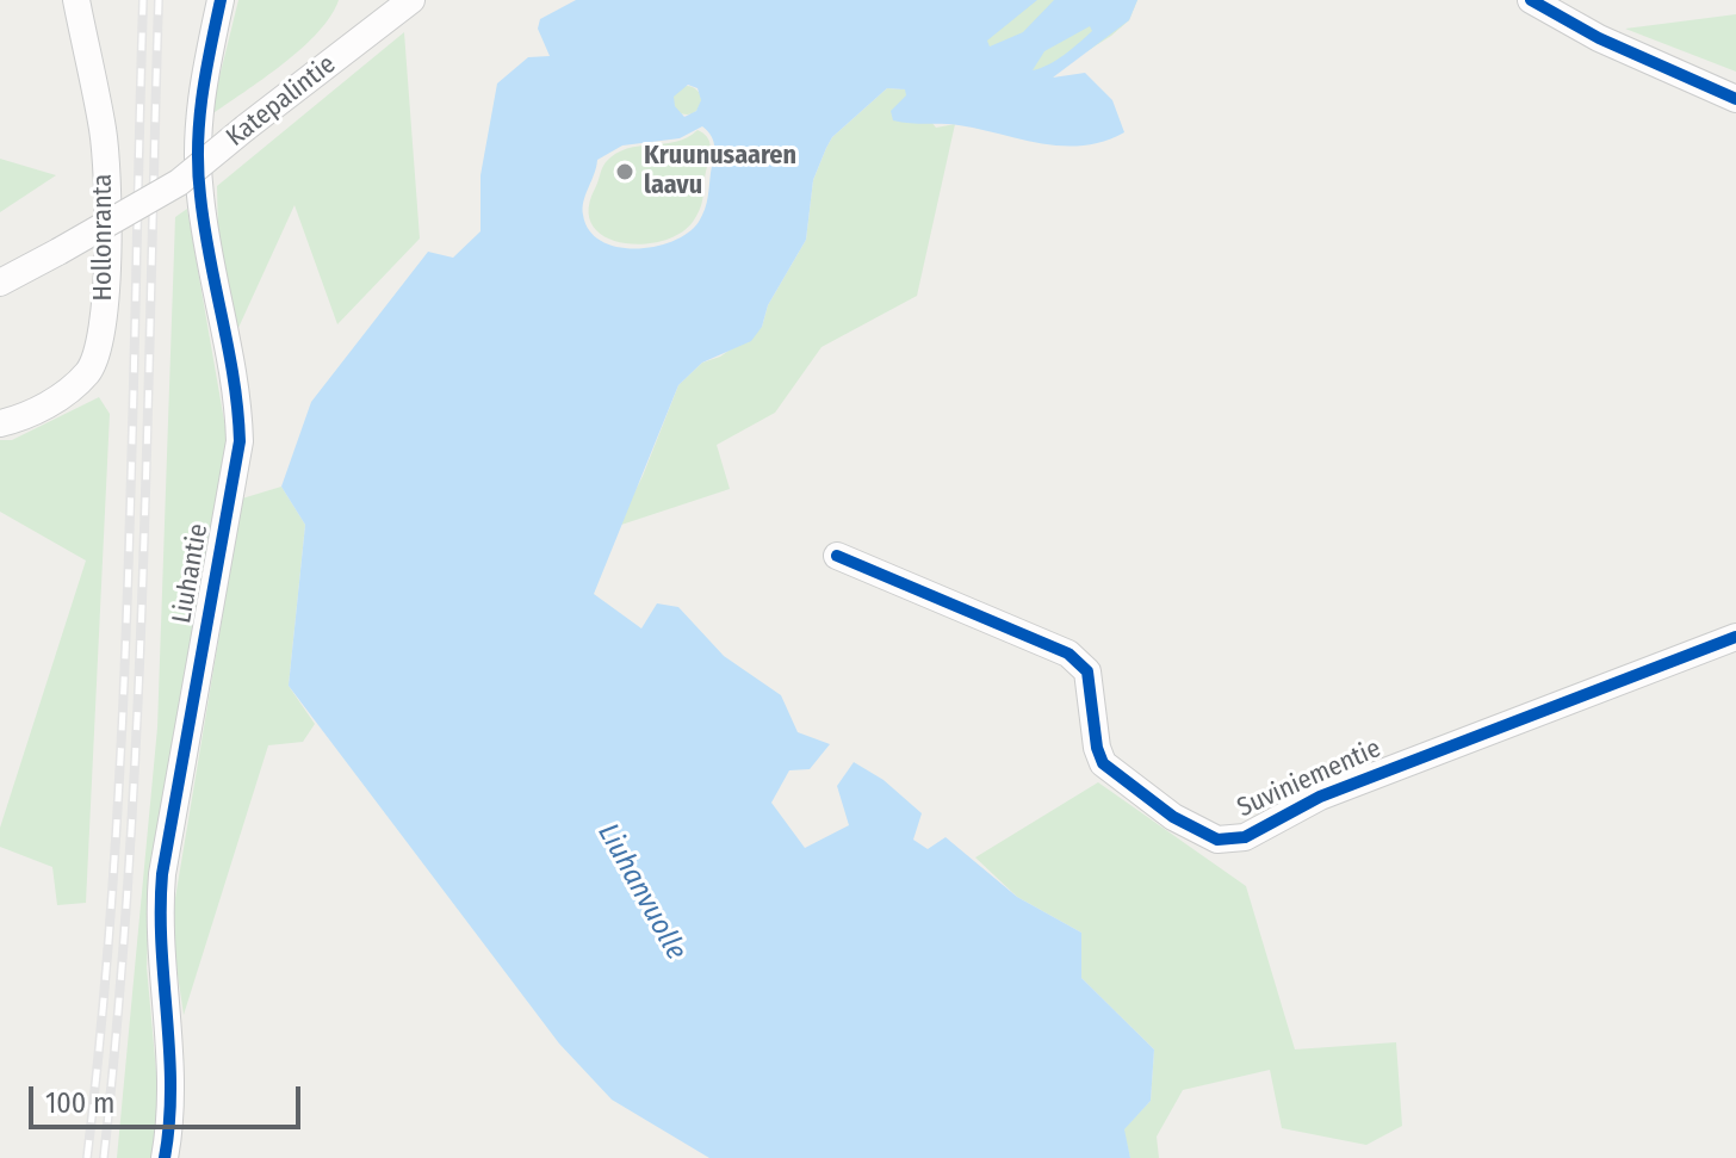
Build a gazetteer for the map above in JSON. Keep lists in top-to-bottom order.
{
  "streets": {
    "street": [
      "Katepalintie",
      "Hollonranta",
      "Liuhantie",
      "Suviniementie"
    ]
  },
  "water": ["Liuhanvuolle"],
  "places": ["Kruunusaaren laavu"],
  "scale_bar": "100 m"
}
